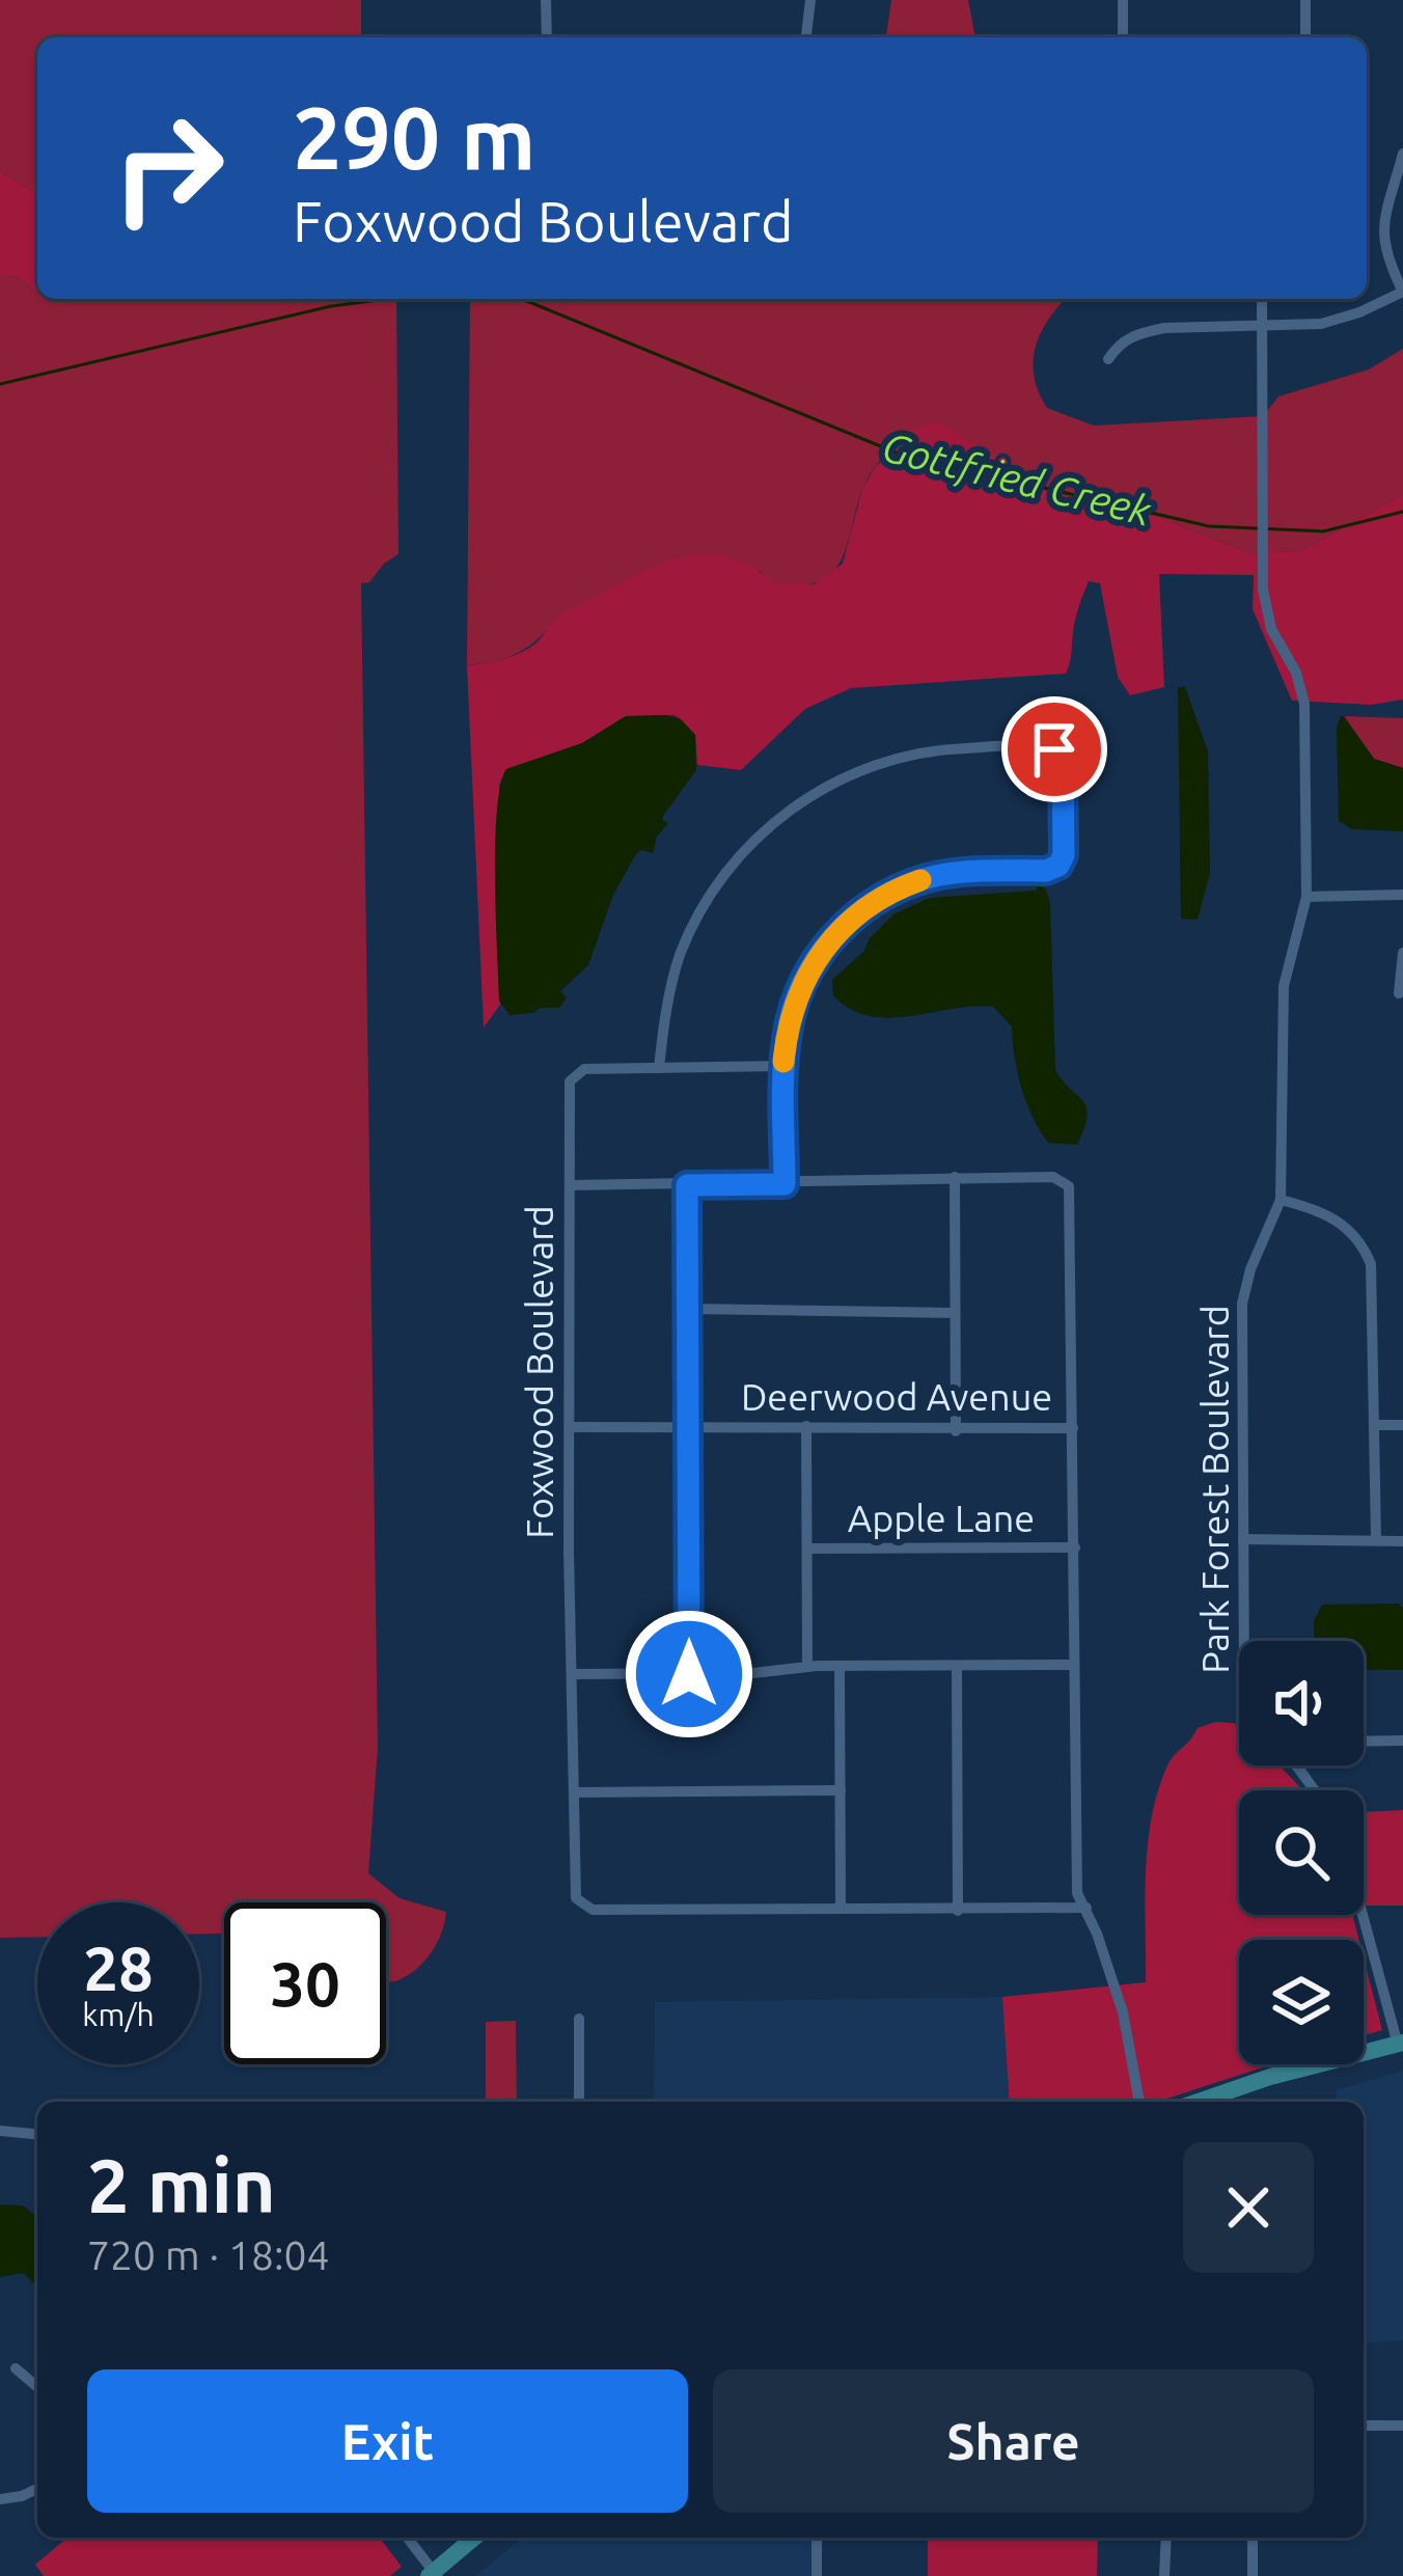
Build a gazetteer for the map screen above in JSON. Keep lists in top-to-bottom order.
{
  "streets": {
    "street": [
      "Foxwood Boulevard",
      "Deerwood Avenue",
      "Park Forest Boulevard",
      "Apple Lane"
    ]
  },
  "crossings": [
    ["Foxwood Boulevard", "Deerwood Avenue"],
    ["Foxwood Boulevard", "Apple Lane"]
  ],
  "water": ["Gottfried Creek"],
  "page": {
    "turn": ["290 m", "Foxwood Boulevard"],
    "speed": "28 km/h",
    "limit": "30",
    "heading": ["2 min", "720 m · 18:04"],
    "buttons": ["Exit", "Share"]
  }
}
